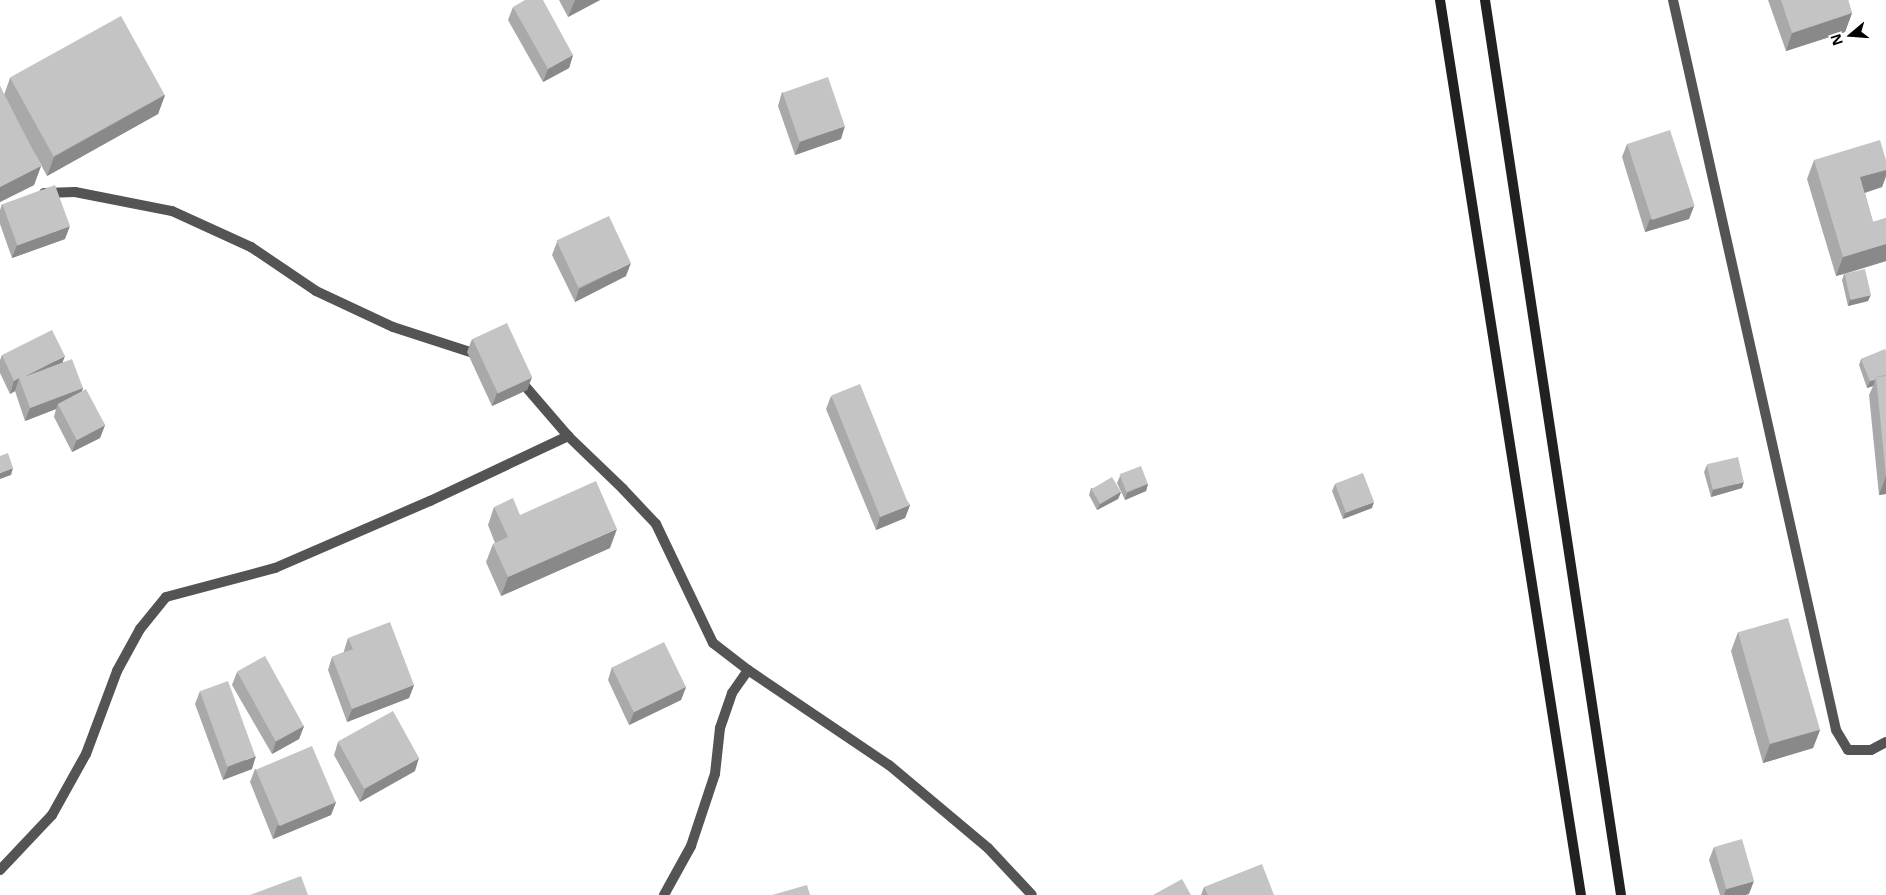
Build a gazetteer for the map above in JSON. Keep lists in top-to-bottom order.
{
  "north": "left"
}
